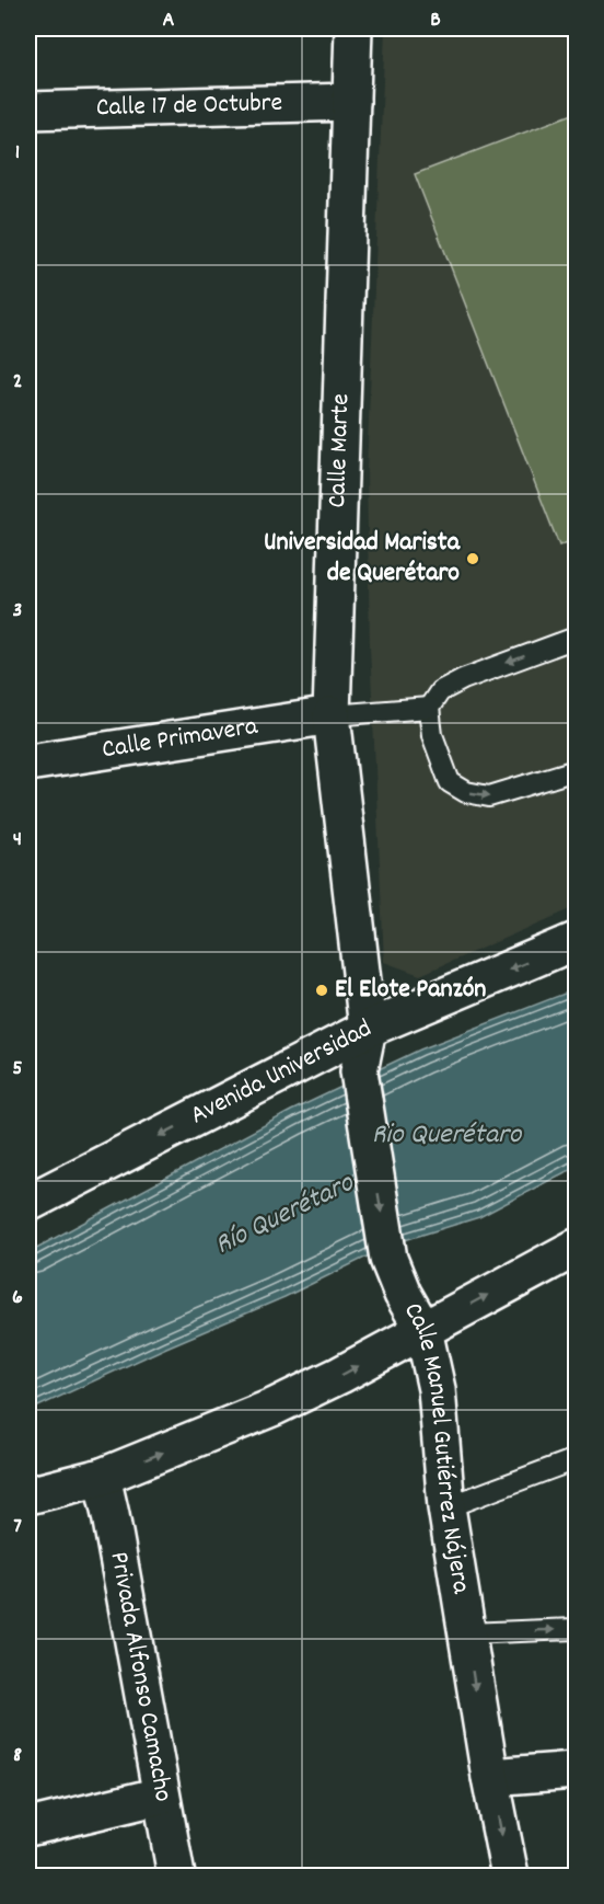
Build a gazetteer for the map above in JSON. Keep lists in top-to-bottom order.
{
  "streets": {
    "street": [
      "Calle 17 de Octubre",
      "Calle Marte",
      "Calle Primavera",
      "Avenida Universidad",
      "Calle Manuel Gutiérrez Nájera",
      "Privada Alfonso Camacho"
    ]
  },
  "crossings": [
    ["Calle 17 de Octubre", "Calle Marte"],
    ["Calle Marte", "Calle Primavera"],
    ["Calle Marte", "Avenida Universidad"],
    ["Calle Marte", "Calle Manuel Gutiérrez Nájera"],
    ["Avenida Universidad", "Calle Manuel Gutiérrez Nájera"]
  ],
  "one_way": ["Calle Manuel Gutiérrez Nájera"],
  "water": ["Rio Querétaro", "Río Querétaro"],
  "places": ["Universidad Marista de Querétaro", "El Elote Panzón"],
  "grid": {
    "columns": ["A", "B"],
    "rows": [
      "1",
      "2",
      "3",
      "4",
      "5",
      "6",
      "7",
      "8"
    ]
  }
}
